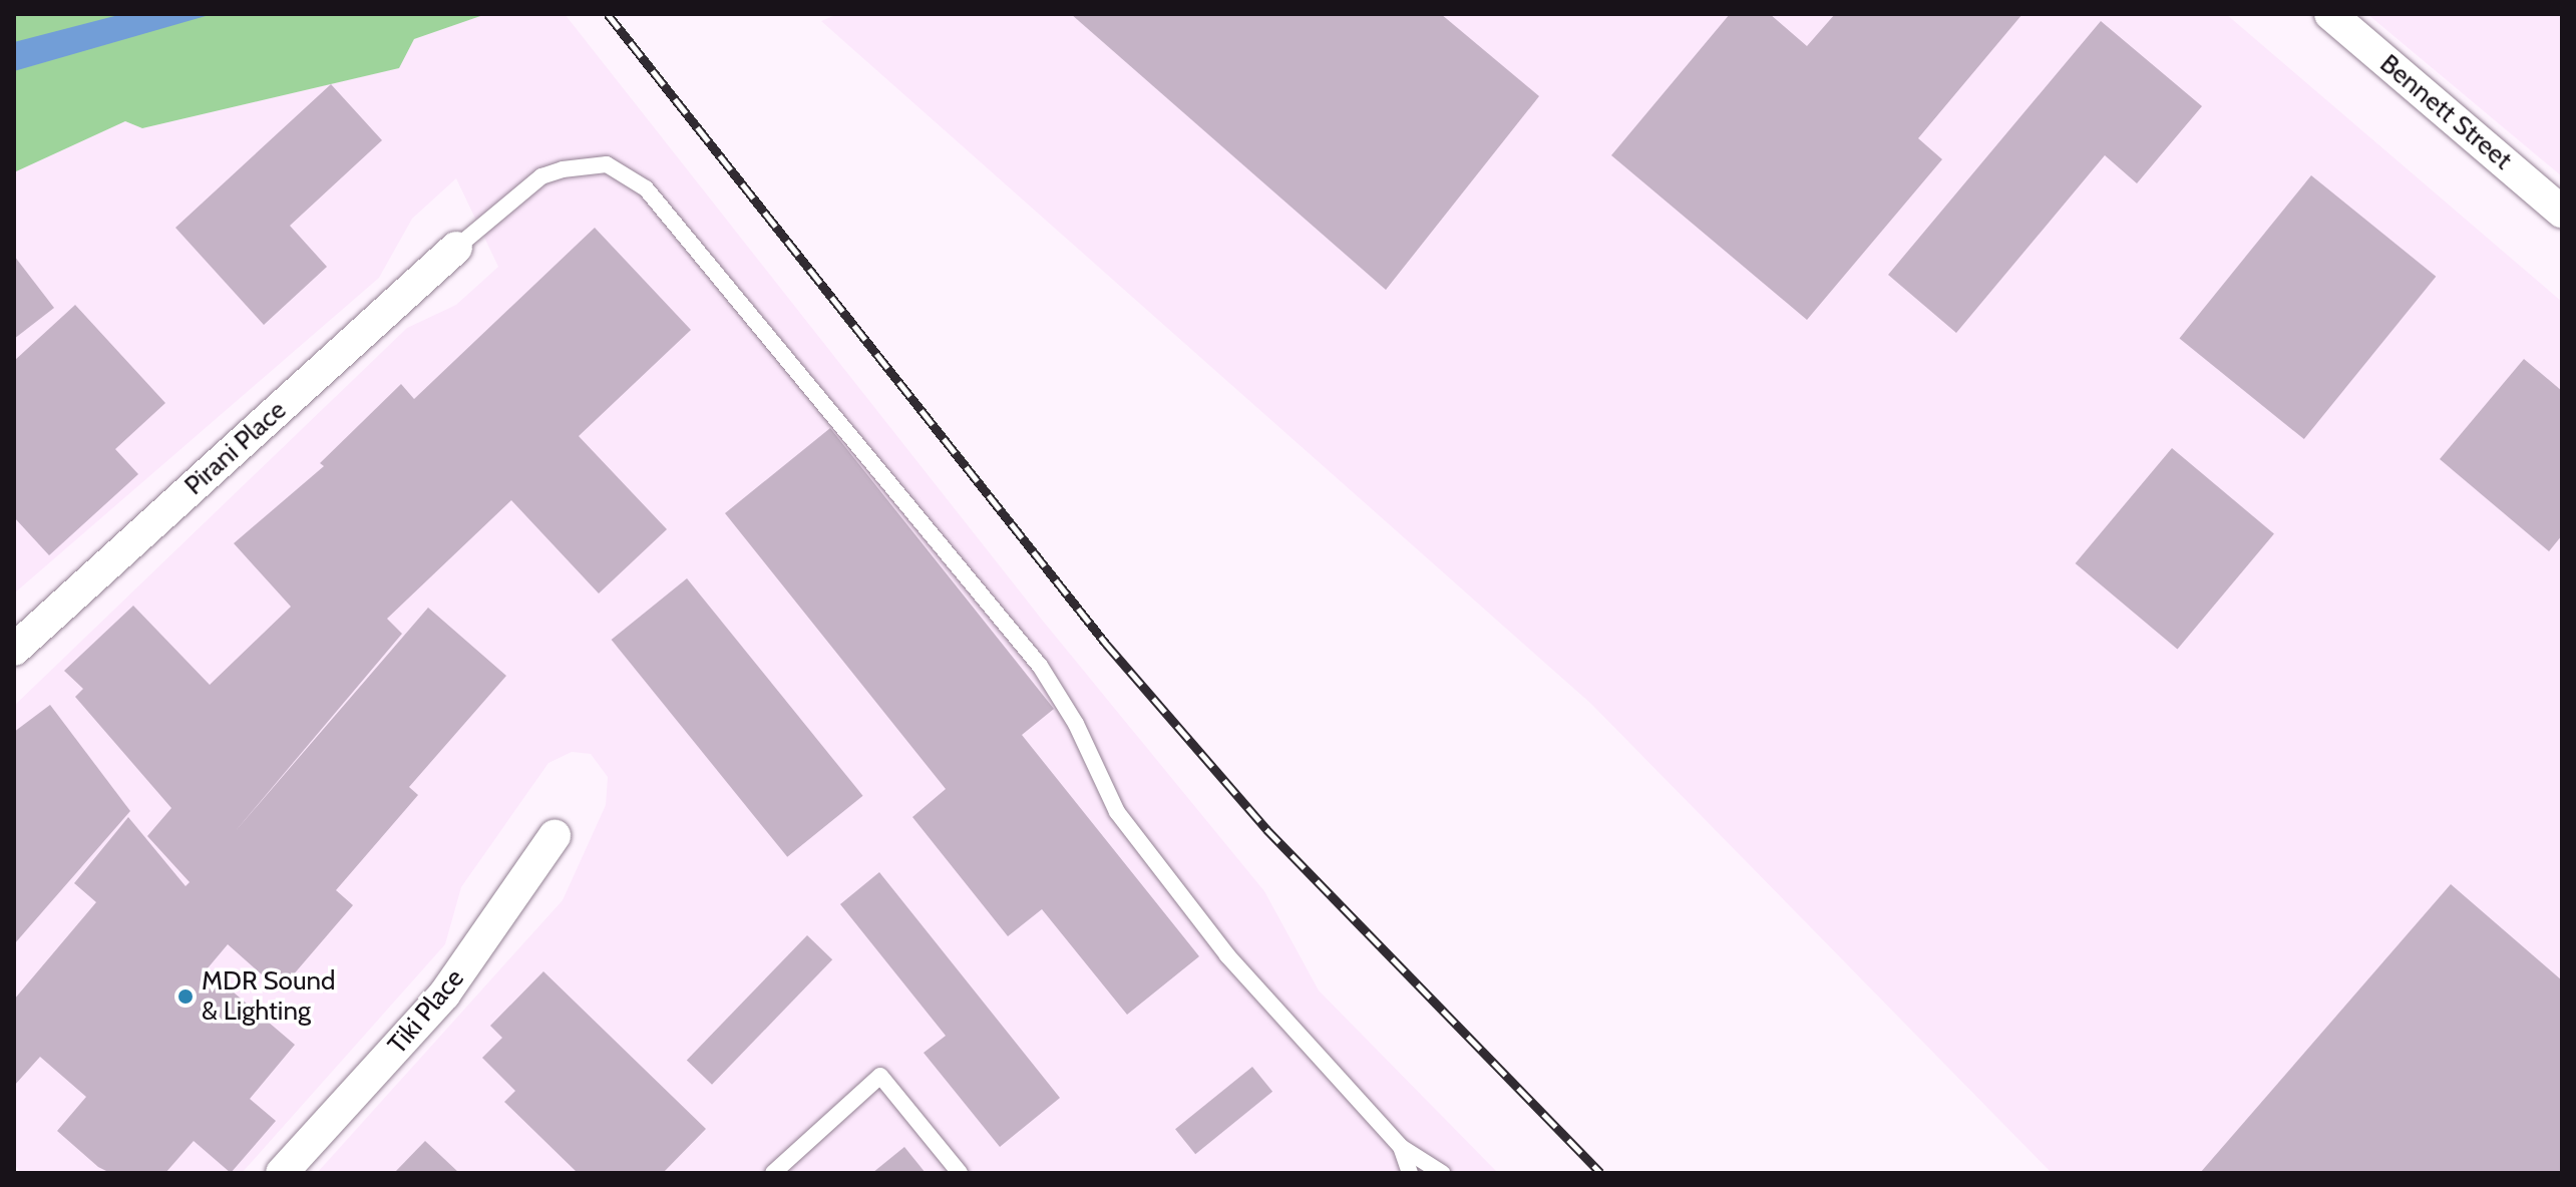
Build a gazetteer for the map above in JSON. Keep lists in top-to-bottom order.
{
  "streets": {
    "street": ["Bennett Street", "Pirani Place", "Tiki Place"]
  },
  "places": ["MDR Sound & Lighting"]
}
